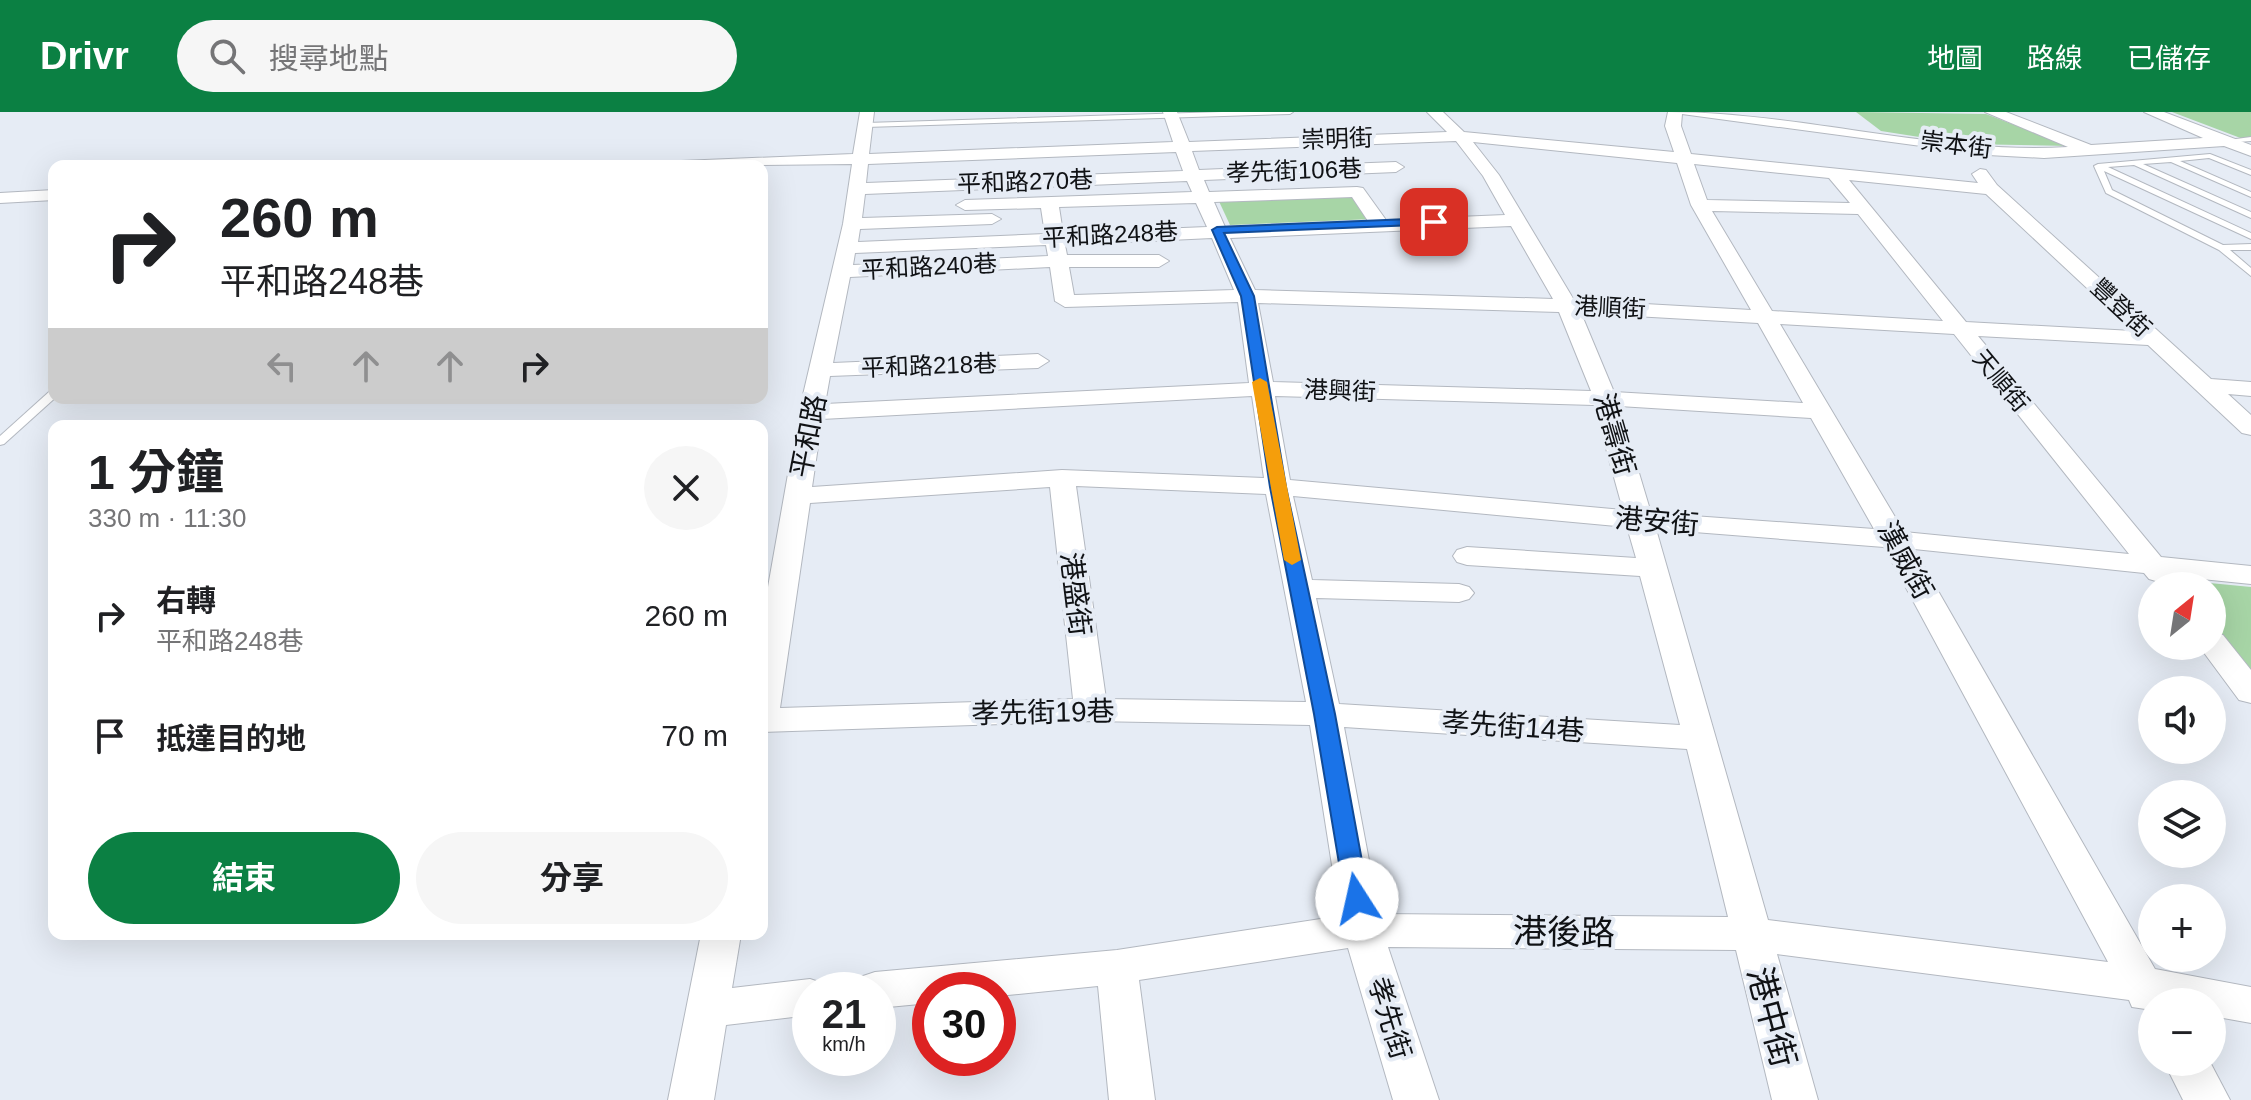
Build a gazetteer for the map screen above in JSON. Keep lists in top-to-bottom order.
{
  "streets": {
    "street": [
      "崇明街",
      "崇本街",
      "孝先街106巷",
      "平和路270巷",
      "平和路248巷",
      "平和路240巷",
      "港順街",
      "豐登街",
      "平和路218巷",
      "天順街",
      "港興街",
      "港壽街",
      "平和路",
      "港安街",
      "漢威街",
      "港盛街",
      "孝先街19巷",
      "孝先街14巷",
      "港後路",
      "港中街",
      "孝先街"
    ]
  },
  "crossings": [
    ["崇明街", "豐登街"],
    ["崇明街", "天順街"],
    ["崇明街", "港壽街"],
    ["崇明街", "平和路"],
    ["崇明街", "漢威街"],
    ["崇明街", "孝先街"],
    ["崇本街", "豐登街"],
    ["崇本街", "漢威街"],
    ["孝先街106巷", "平和路270巷"],
    ["孝先街106巷", "孝先街"],
    ["平和路270巷", "平和路"],
    ["平和路270巷", "孝先街"],
    ["平和路248巷", "平和路240巷"],
    ["平和路248巷", "港壽街"],
    ["平和路248巷", "平和路"],
    ["平和路248巷", "孝先街"],
    ["平和路240巷", "港順街"],
    ["平和路240巷", "平和路"],
    ["港順街", "豐登街"],
    ["港順街", "天順街"],
    ["港順街", "港壽街"],
    ["港順街", "漢威街"],
    ["港順街", "孝先街"],
    ["平和路218巷", "平和路"],
    ["港興街", "港壽街"],
    ["港興街", "平和路"],
    ["港興街", "漢威街"],
    ["港興街", "孝先街"],
    ["港壽街", "港安街"],
    ["港壽街", "孝先街14巷"],
    ["港壽街", "港後路"],
    ["港壽街", "港中街"],
    ["平和路", "港安街"],
    ["港安街", "漢威街"],
    ["港安街", "港盛街"],
    ["港安街", "孝先街"],
    ["港盛街", "孝先街19巷"],
    ["孝先街19巷", "孝先街14巷"],
    ["孝先街19巷", "孝先街"],
    ["孝先街14巷", "孝先街"],
    ["港後路", "港中街"],
    ["港後路", "孝先街"]
  ],
  "north": "top right",
  "page": {
    "header": "Drivr",
    "search": "搜尋地點",
    "nav": ["地圖", "路線", "已儲存"],
    "turn": ["260 m", "平和路248巷"],
    "heading": ["1 分鐘", "330 m · 11:30"],
    "list": [
      {
        "name": "右轉",
        "note": "平和路248巷",
        "value": "260 m"
      },
      {
        "name": "抵達目的地",
        "value": "70 m"
      }
    ],
    "map_buttons": ["+", "−"],
    "buttons": ["結束", "分享"],
    "speed": "21 km/h",
    "limit": "30"
  }
}
